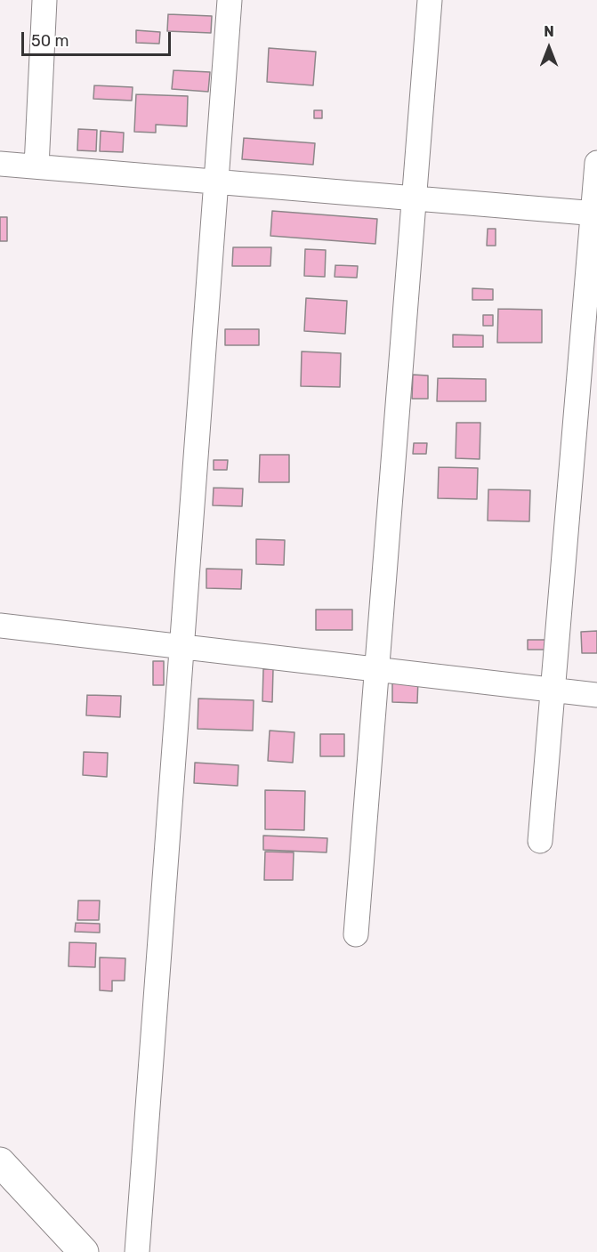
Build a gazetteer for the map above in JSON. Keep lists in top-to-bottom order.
{
  "scale_bar": "50 m",
  "north": "top"
}
